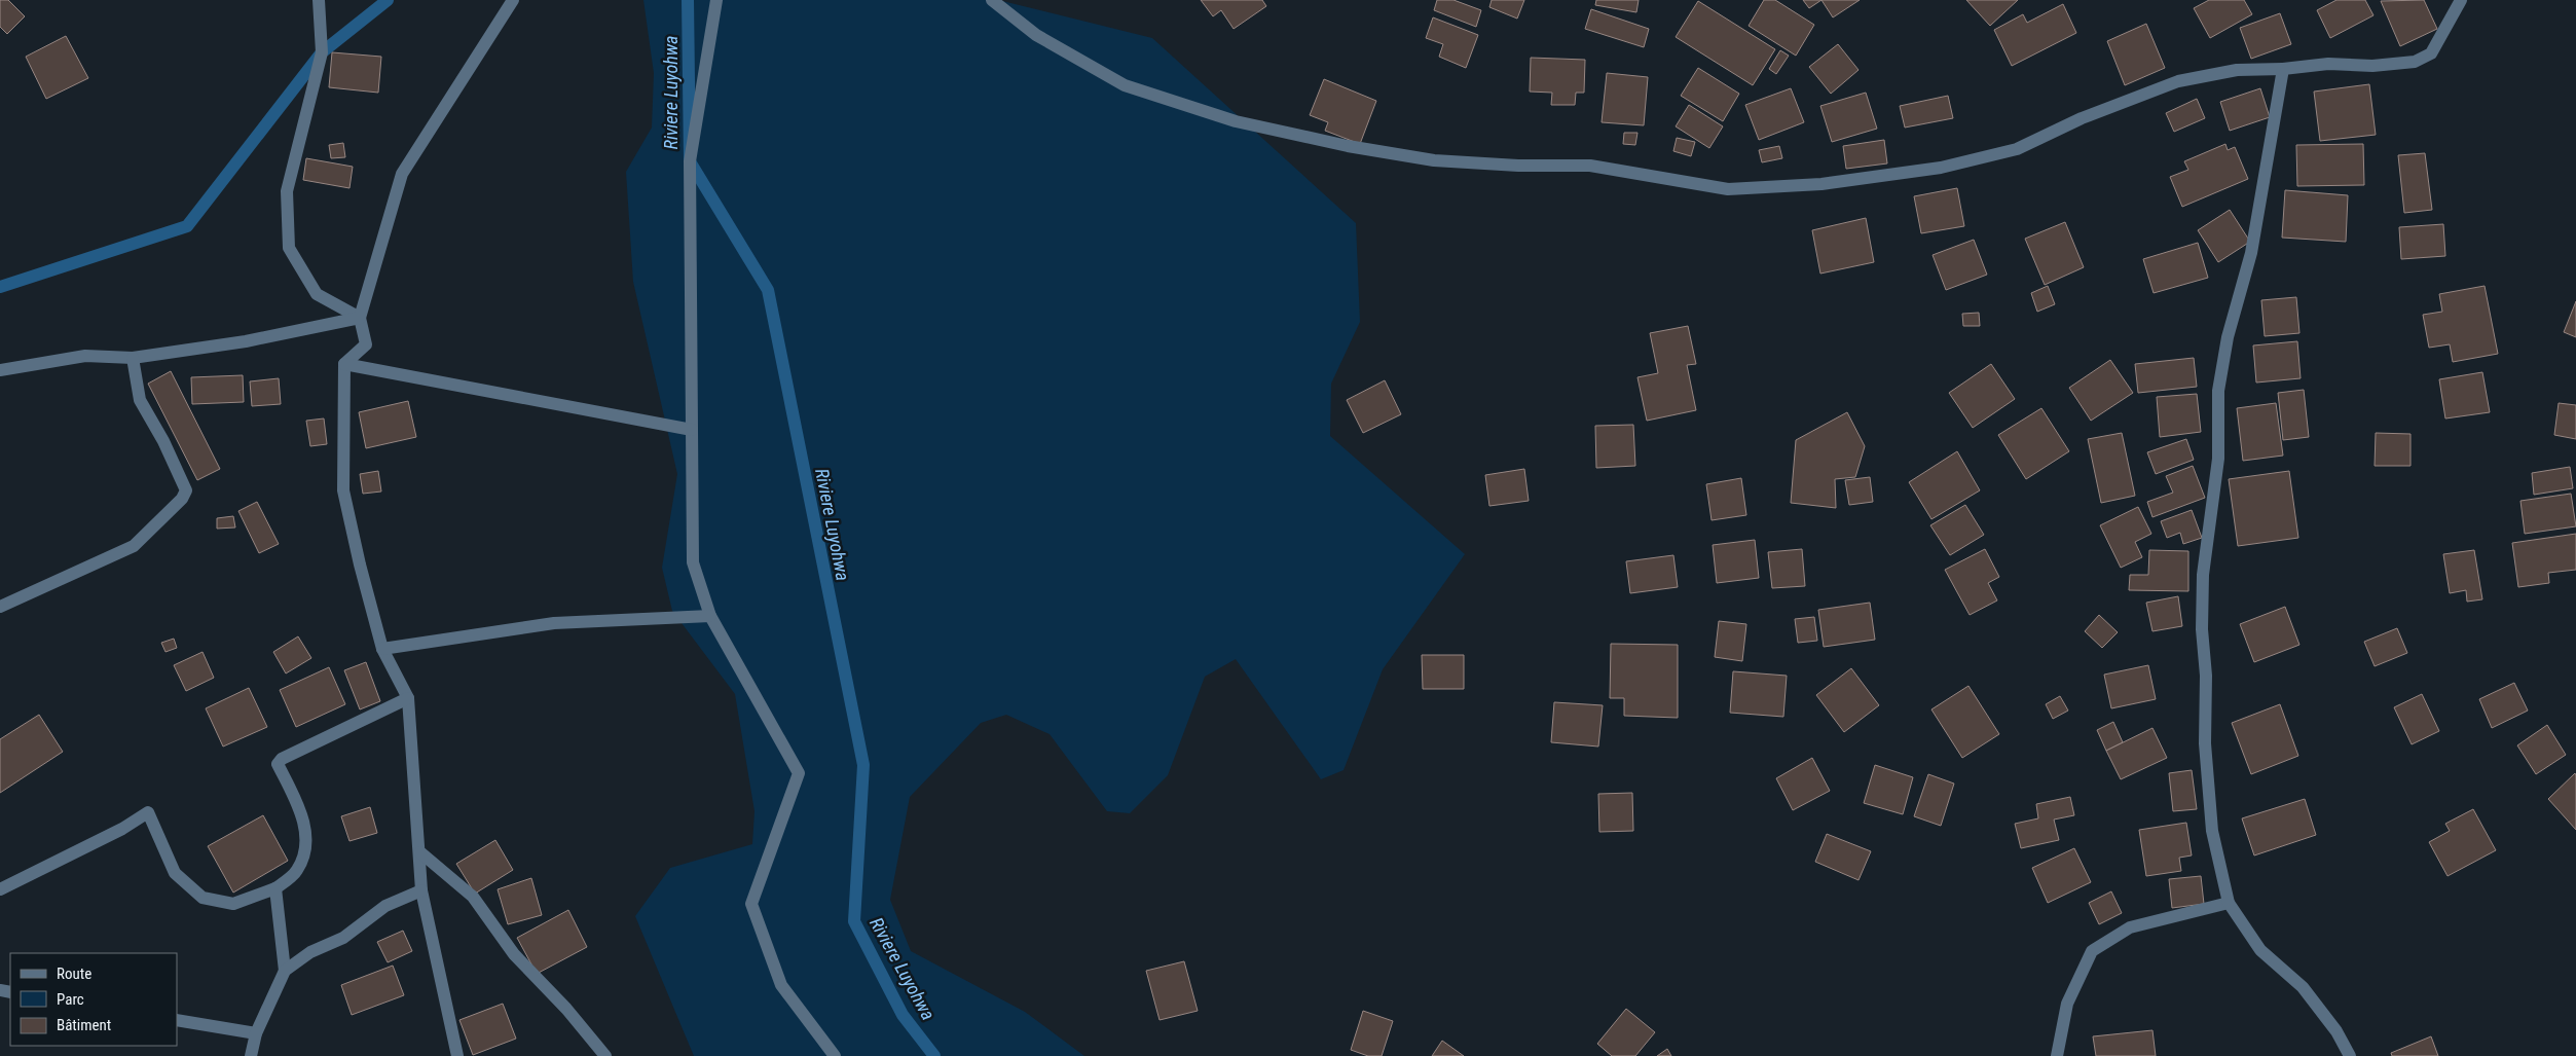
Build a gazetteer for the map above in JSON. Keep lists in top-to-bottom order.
{
  "water": ["Riviere Luyohwa"],
  "legend": ["Route", "Parc", "Bâtiment"]
}
